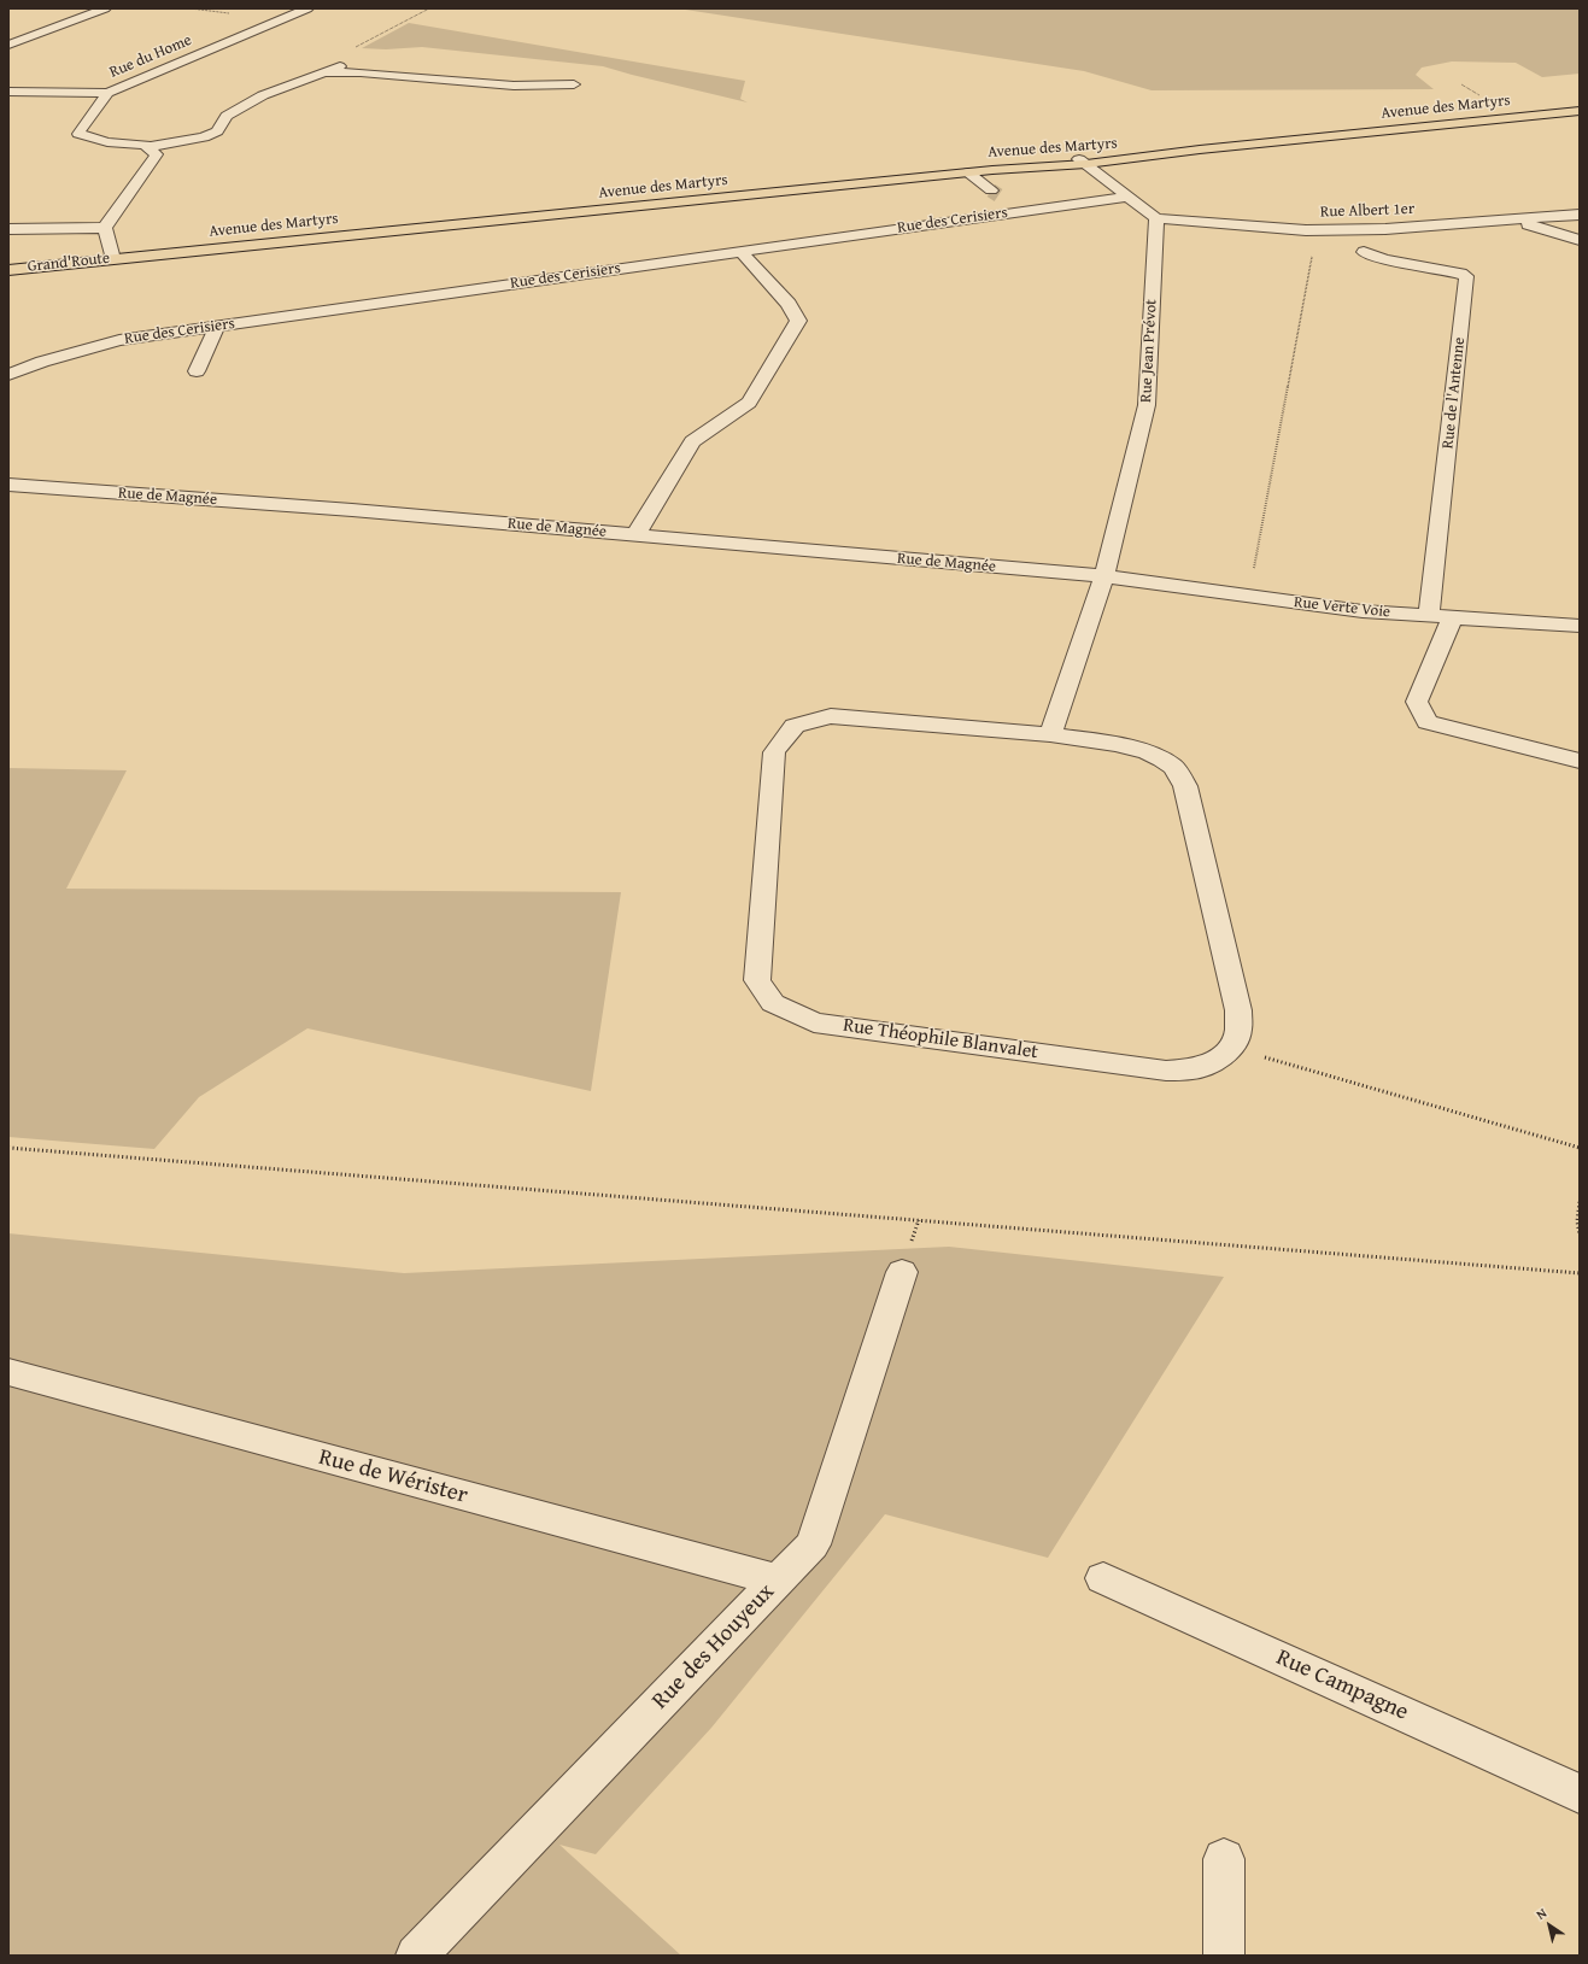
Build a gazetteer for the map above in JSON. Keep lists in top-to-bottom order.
{
  "streets": {
    "main road": ["Avenue des Martyrs", "Grand'Route"],
    "street": [
      "Rue du Home",
      "Rue Albert 1er",
      "Rue des Cerisiers",
      "Rue Jean Prévot",
      "Rue de l'Antenne",
      "Rue de Magnée",
      "Rue Verte Voie",
      "Rue Théophile Blanvalet",
      "Rue de Wérister",
      "Rue des Houyeux",
      "Rue Campagne"
    ]
  },
  "crossings": [
    ["Avenue des Martyrs", "Grand'Route"],
    ["Rue Albert 1er", "Rue Jean Prévot"],
    ["Rue Jean Prévot", "Rue de Magnée"],
    ["Rue Jean Prévot", "Rue Verte Voie"],
    ["Rue de l'Antenne", "Rue Verte Voie"],
    ["Rue de Magnée", "Rue Verte Voie"],
    ["Rue de Wérister", "Rue des Houyeux"]
  ],
  "north": "top left"
}
